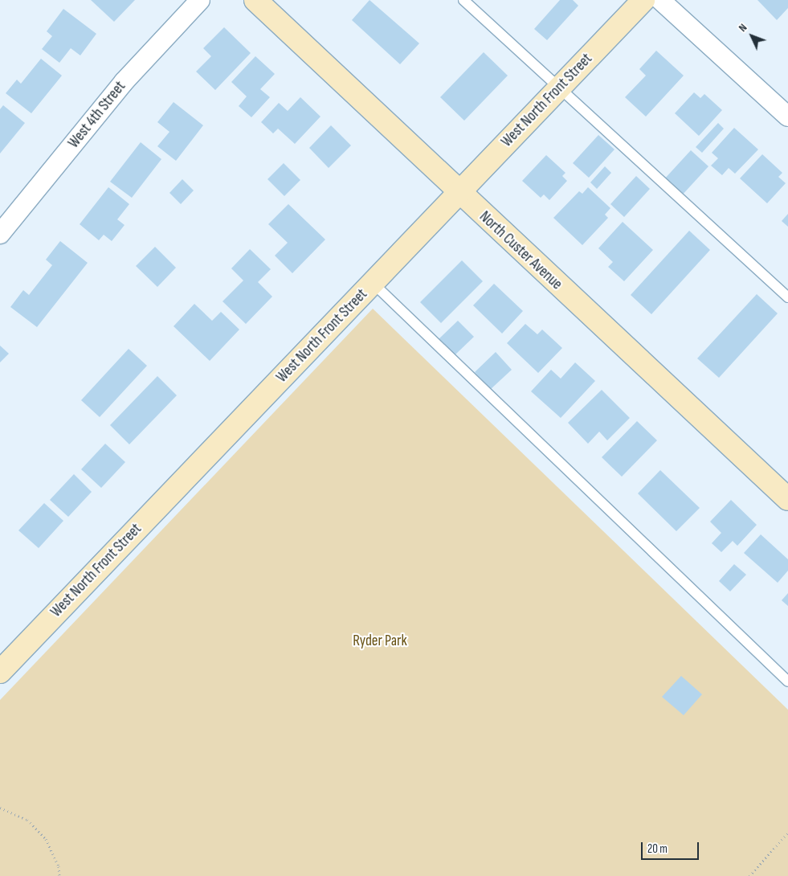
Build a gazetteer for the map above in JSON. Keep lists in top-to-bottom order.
{
  "streets": {
    "street": ["West North Front Street", "West 4th Street", "North Custer Avenue"]
  },
  "crossings": [
    ["West North Front Street", "North Custer Avenue"]
  ],
  "parks": ["Ryder Park"],
  "scale_bar": "20 m",
  "north": "top left"
}
